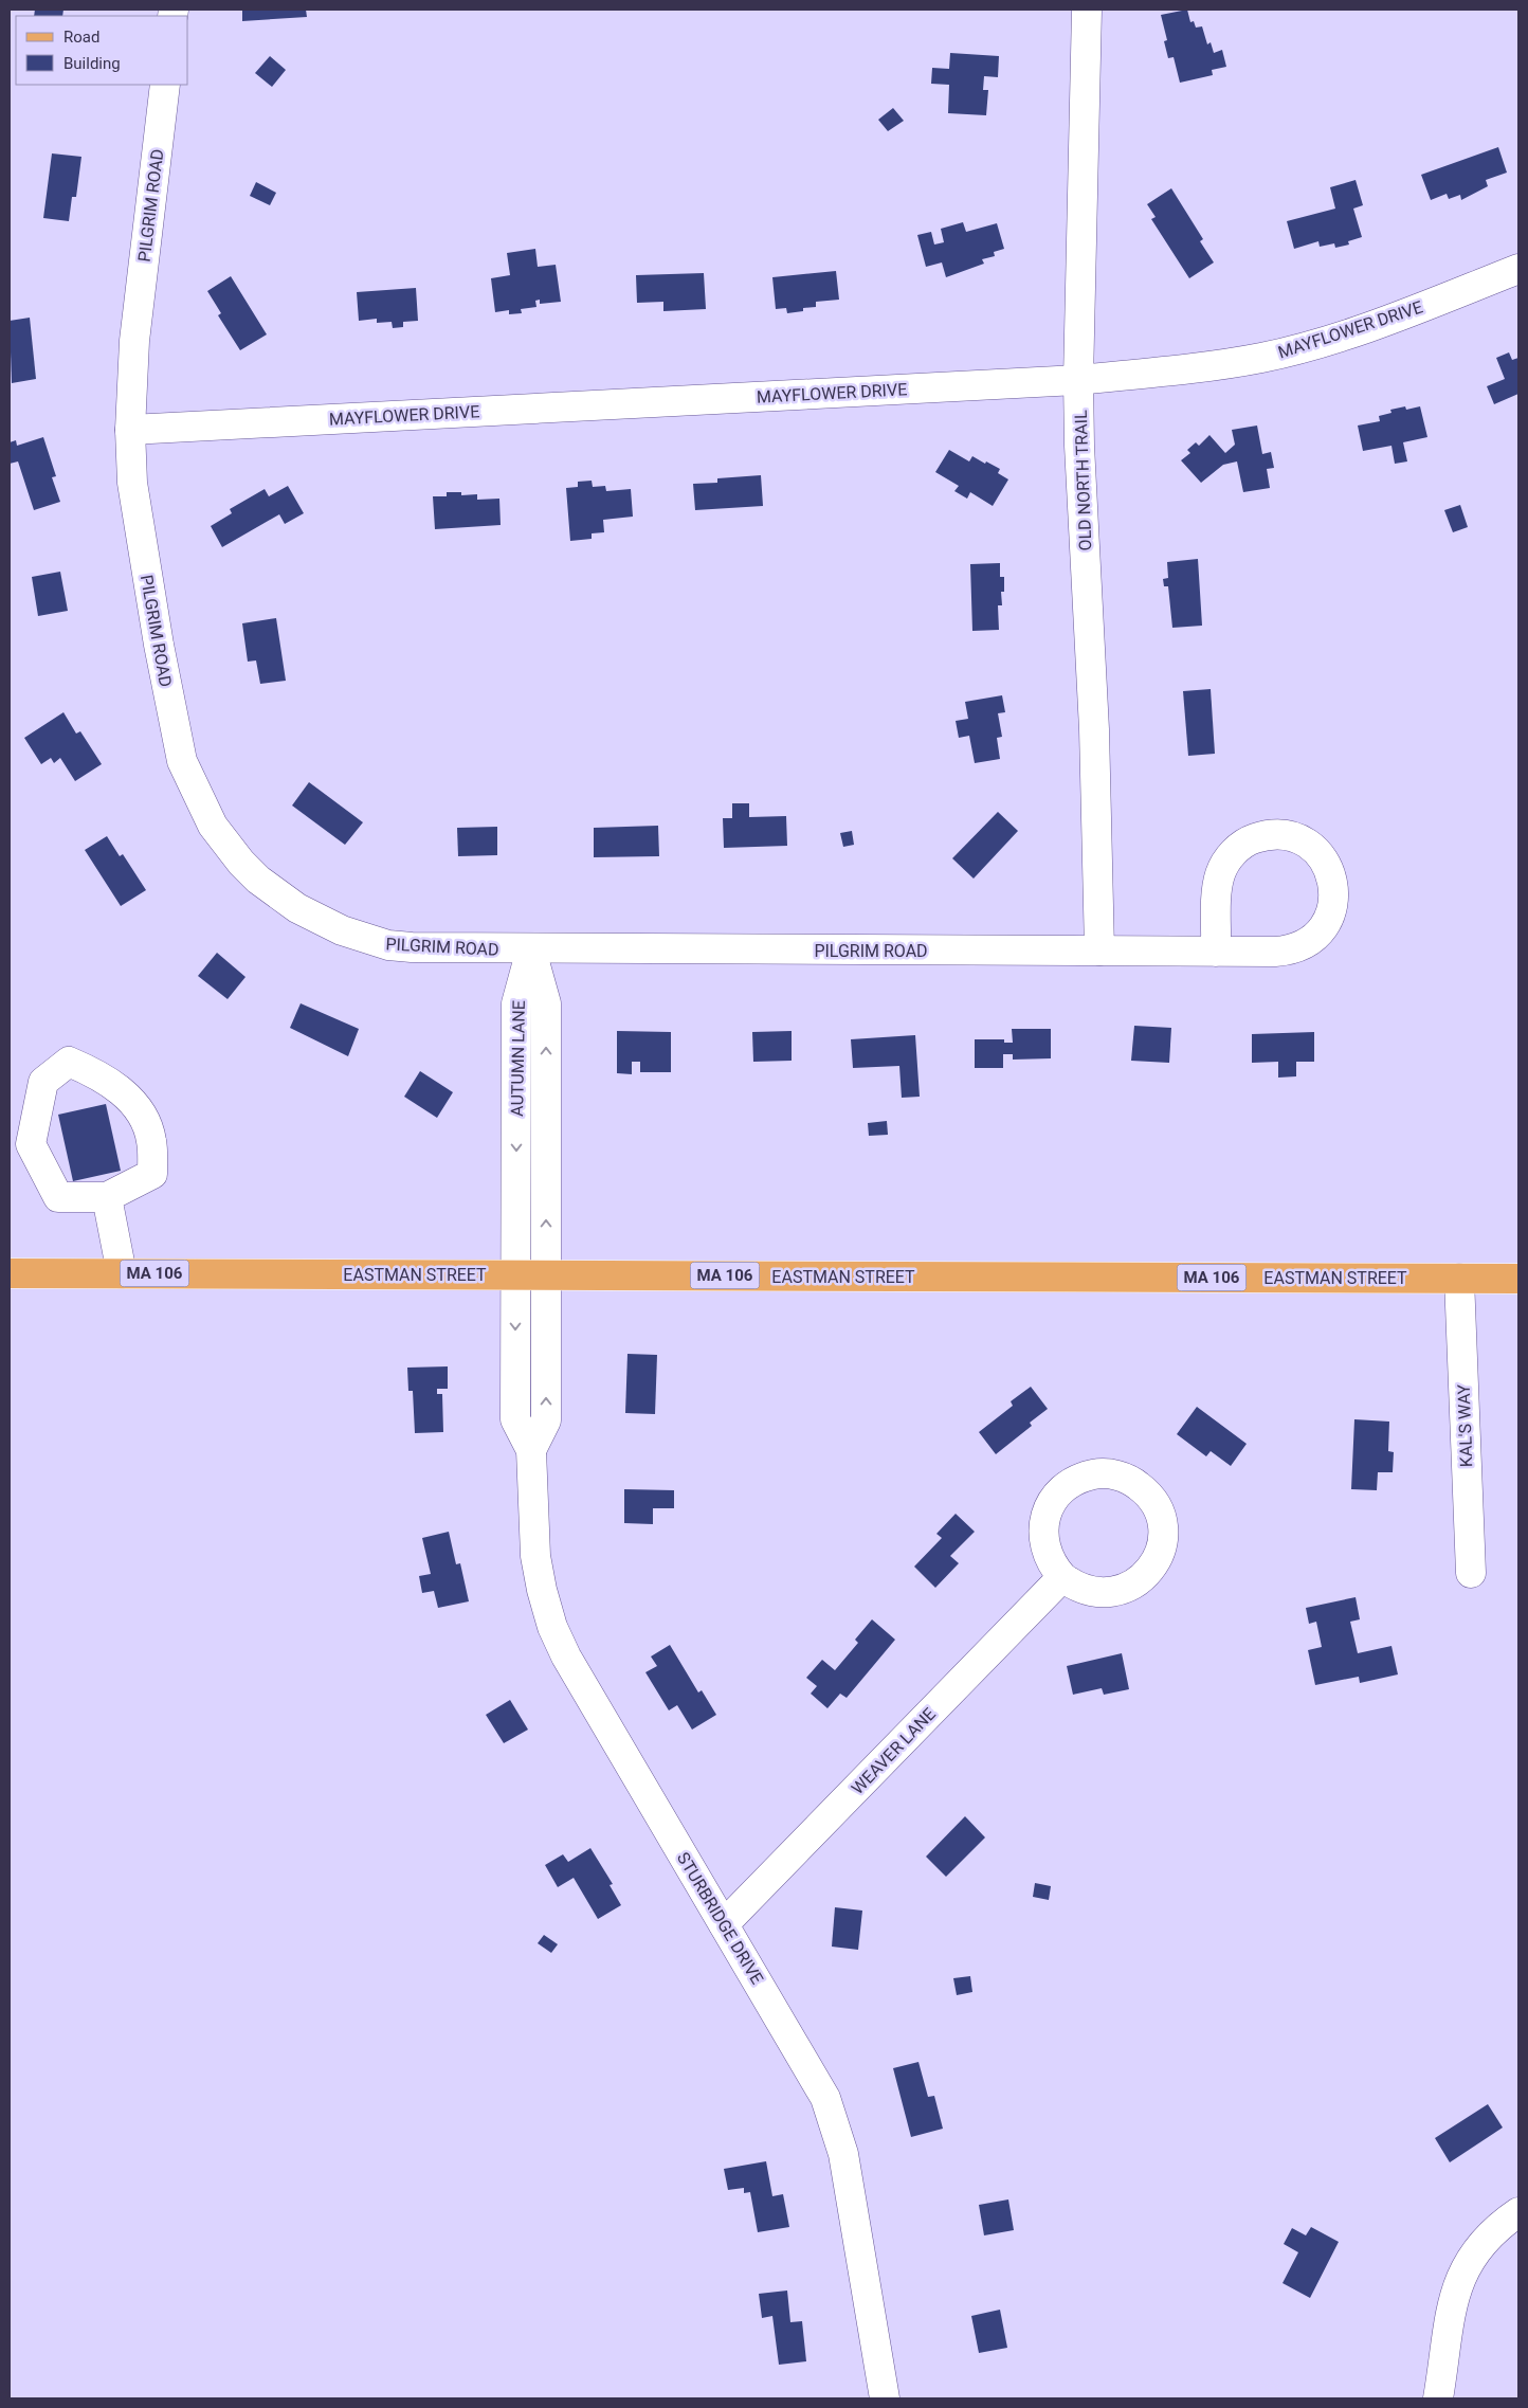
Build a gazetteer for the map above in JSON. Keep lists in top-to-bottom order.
{
  "streets": {
    "main road": ["MA 106", "EASTMAN STREET"],
    "street": [
      "PILGRIM ROAD",
      "MAYFLOWER DRIVE",
      "OLD NORTH TRAIL",
      "AUTUMN LANE",
      "KAL'S WAY",
      "WEAVER LANE",
      "STURBRIDGE DRIVE"
    ]
  },
  "crossings": [
    ["PILGRIM ROAD", "MAYFLOWER DRIVE"],
    ["PILGRIM ROAD", "OLD NORTH TRAIL"],
    ["PILGRIM ROAD", "AUTUMN LANE"],
    ["MAYFLOWER DRIVE", "OLD NORTH TRAIL"],
    ["AUTUMN LANE", "EASTMAN STREET"],
    ["AUTUMN LANE", "STURBRIDGE DRIVE"],
    ["EASTMAN STREET", "KAL'S WAY"],
    ["EASTMAN STREET", "STURBRIDGE DRIVE"],
    ["WEAVER LANE", "STURBRIDGE DRIVE"]
  ],
  "legend": ["Road", "Building"]
}
